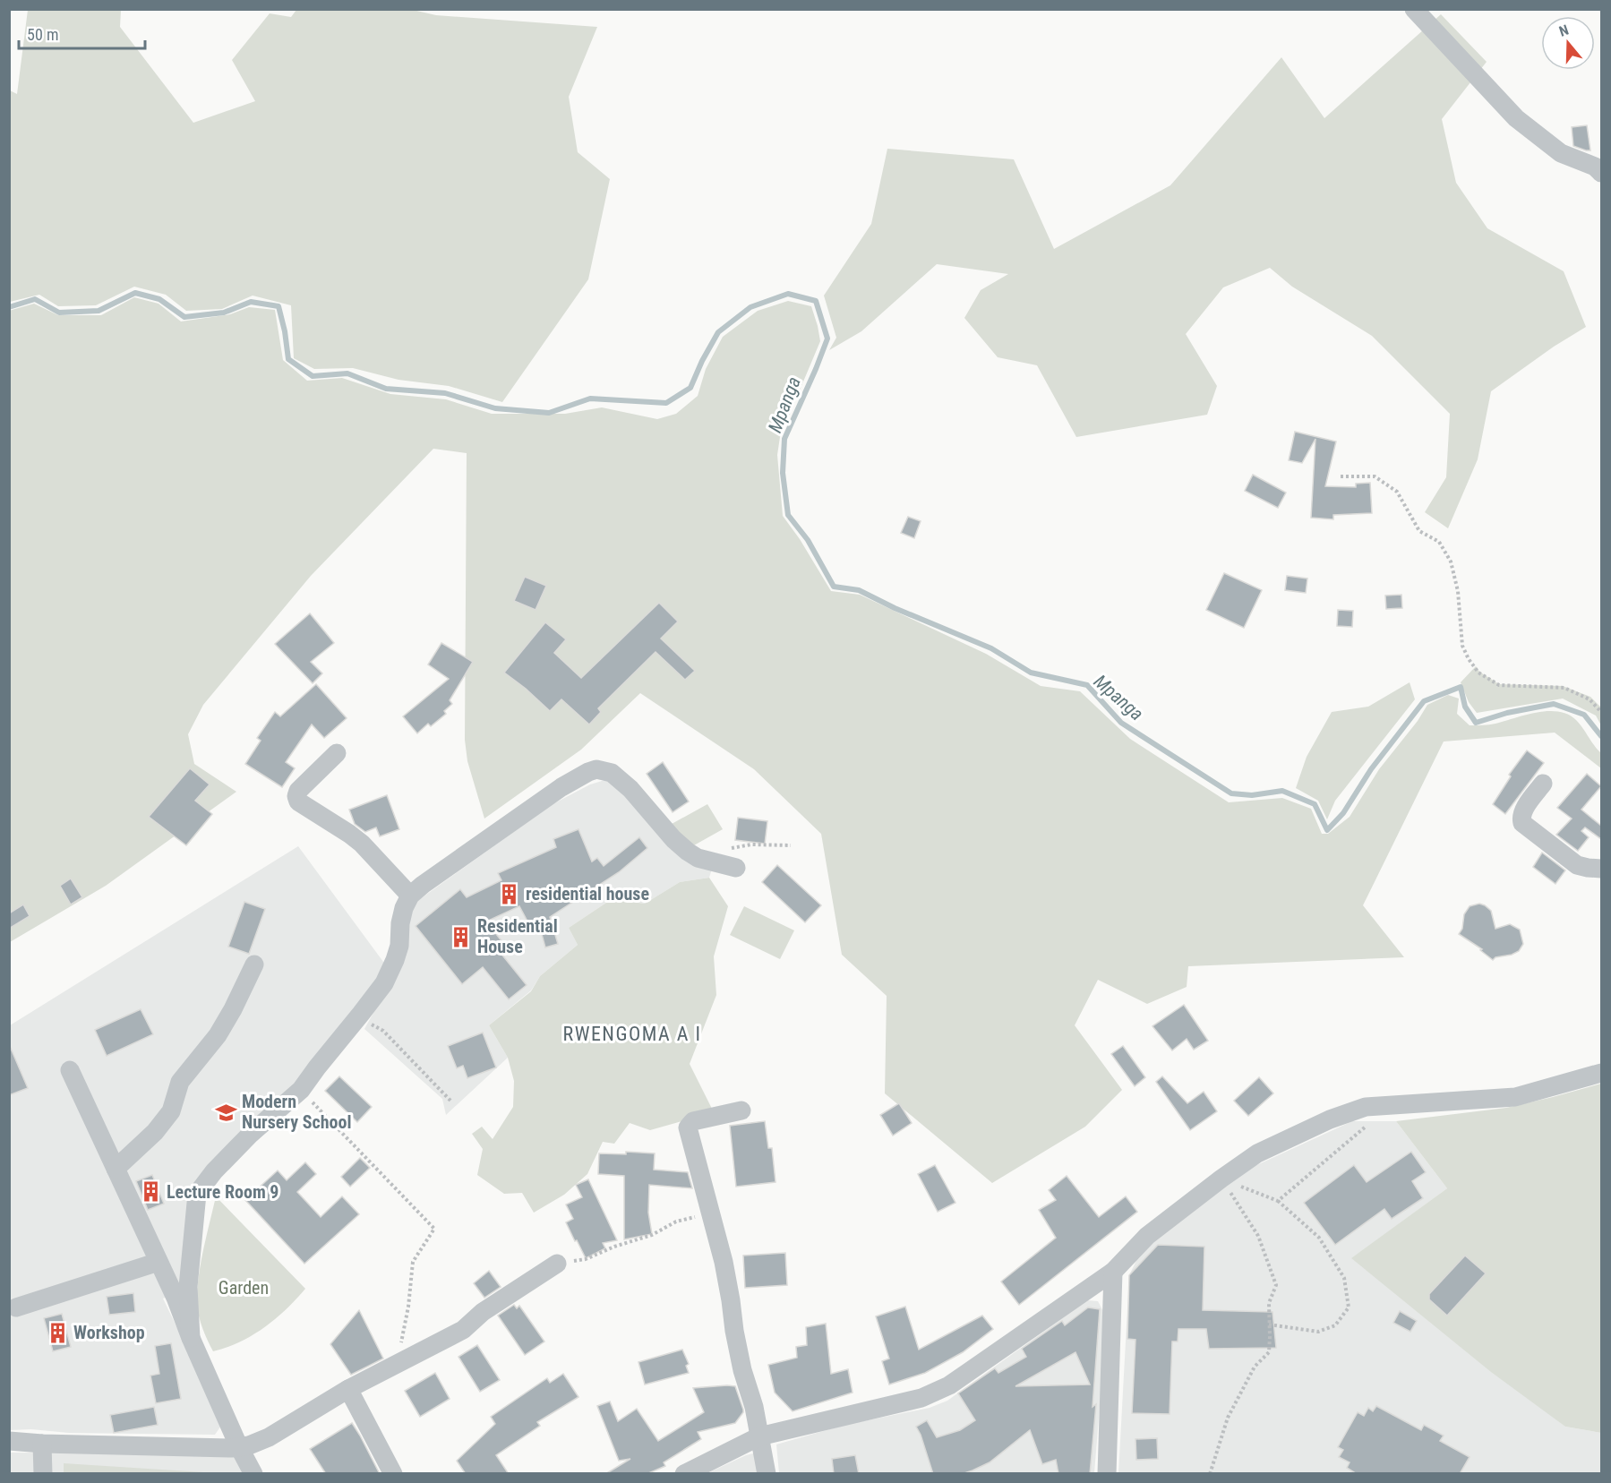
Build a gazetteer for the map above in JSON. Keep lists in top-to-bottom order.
{
  "districts": ["RWENGOMA A I"],
  "water": ["Mpanga"],
  "parks": ["Garden"],
  "places": {
    "building": [
      "residential house",
      "Residential House",
      "Lecture Room 9",
      "Workshop"
    ],
    "school or university": ["Modern Nursery School"]
  },
  "scale_bar": "50 m",
  "north": "top"
}
